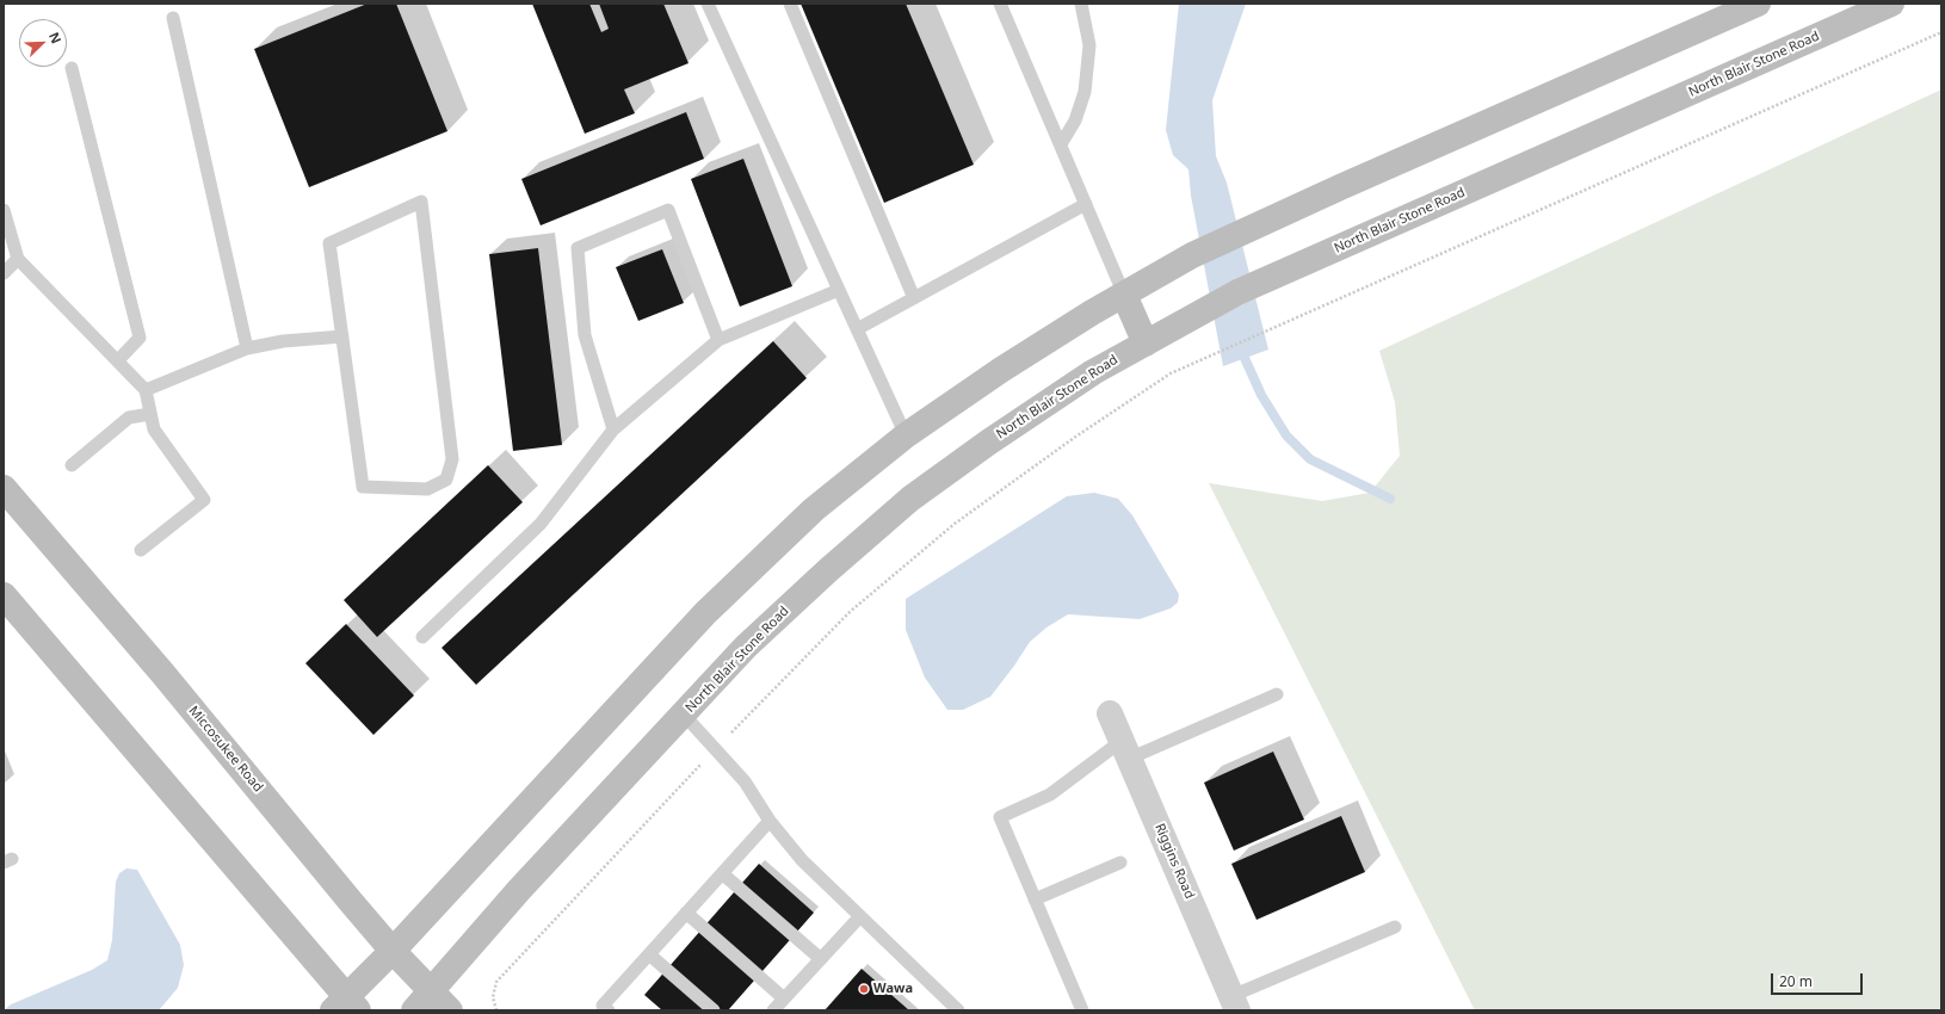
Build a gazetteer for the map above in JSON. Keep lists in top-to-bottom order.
{
  "streets": {
    "main road": ["North Blair Stone Road", "Miccosukee Road"],
    "street": ["Riggins Road"]
  },
  "crossings": [
    ["North Blair Stone Road", "Miccosukee Road"]
  ],
  "places": ["Wawa"],
  "scale_bar": "20 m",
  "north": "top right"
}
